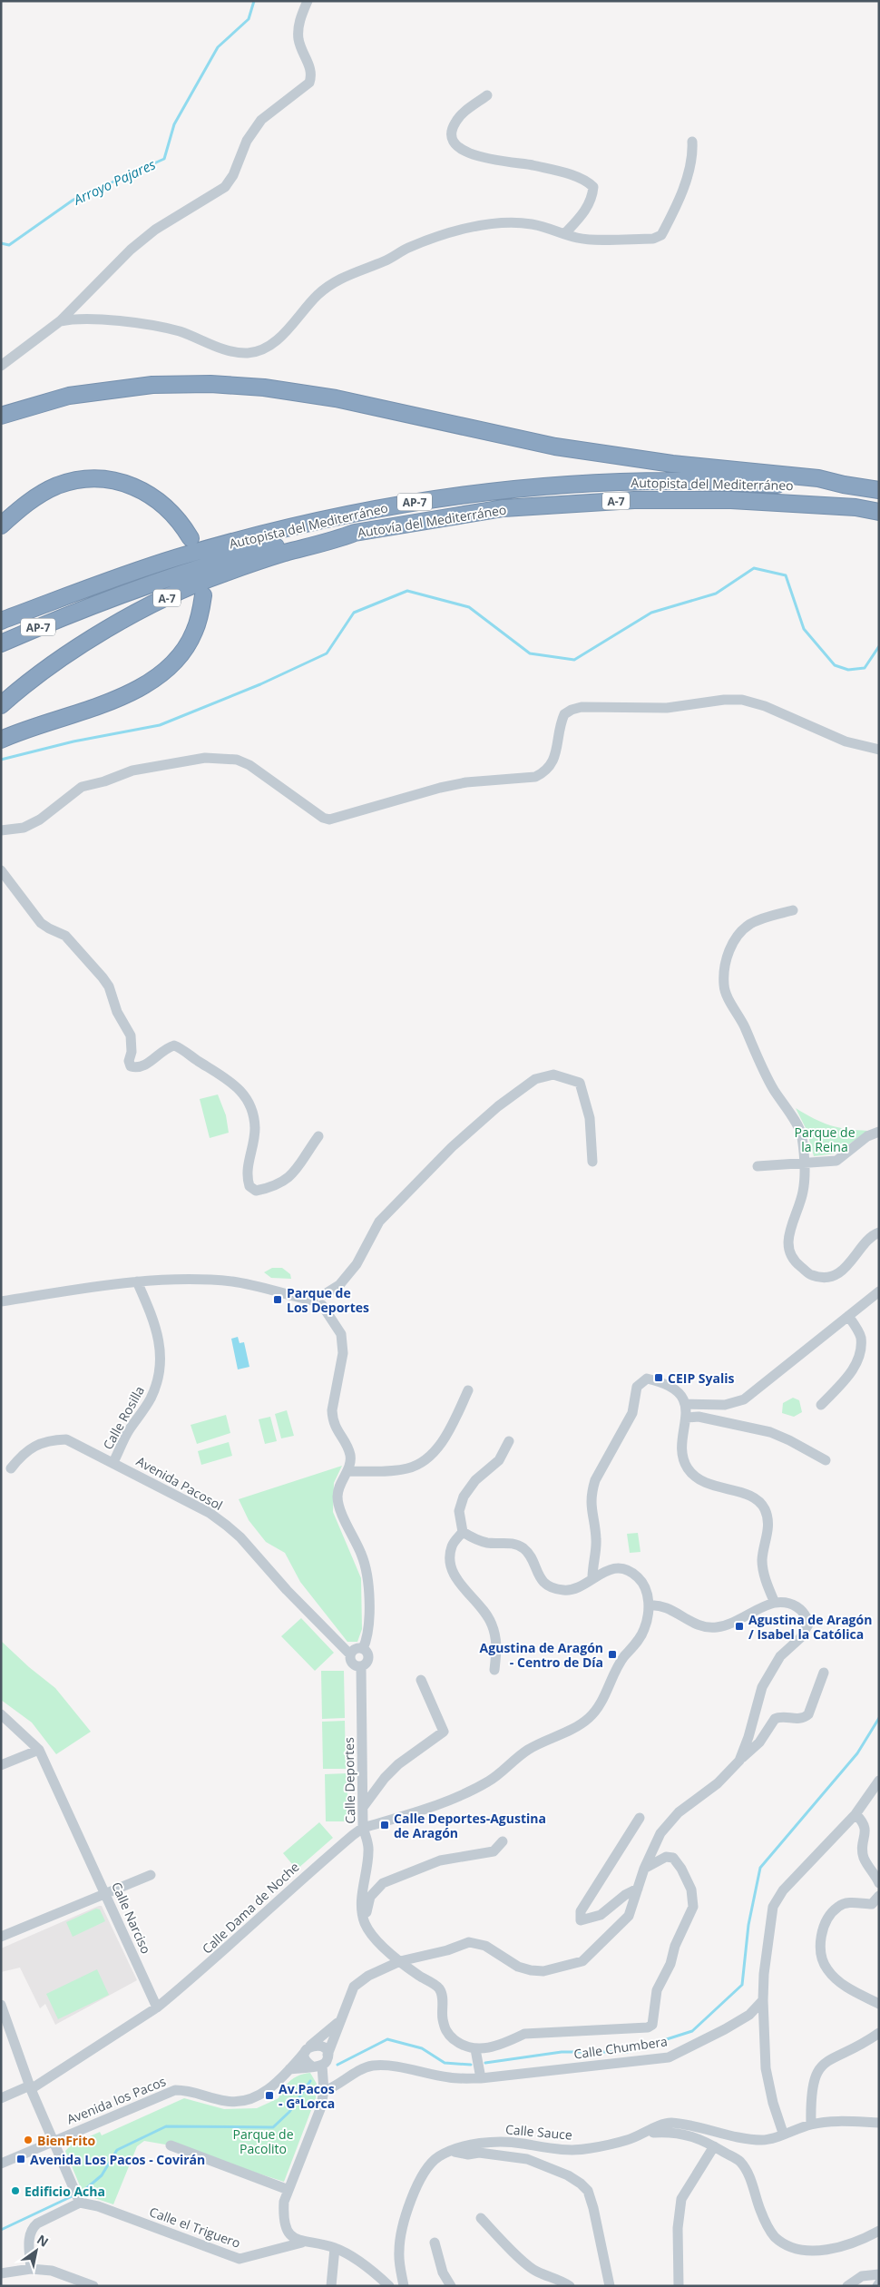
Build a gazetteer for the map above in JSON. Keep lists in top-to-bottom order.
{
  "streets": {
    "highway": [
      "Autopista del Mediterráneo",
      "A-7",
      "AP-7",
      "Autovía del Mediterráneo"
    ],
    "street": [
      "Calle Rosilla",
      "Avenida Pacosol",
      "Calle Deportes",
      "Calle Dama de Noche",
      "Calle Narciso",
      "Calle Chumbera",
      "Avenida los Pacos",
      "Calle Sauce",
      "Calle el Triguero"
    ]
  },
  "crossings": [
    ["Autopista del Mediterráneo", "Autovía del Mediterráneo"],
    ["Calle Rosilla", "Avenida Pacosol"],
    ["Avenida Pacosol", "Calle Deportes"],
    ["Calle Deportes", "Calle Dama de Noche"],
    ["Calle Dama de Noche", "Calle Narciso"],
    ["Calle Chumbera", "Avenida los Pacos"]
  ],
  "water": ["Arroyo Pajares"],
  "parks": ["Parque de la Reina", "Parque de Pacolito"],
  "places": {
    "transit": [
      "Parque de Los Deportes",
      "CEIP Syalis",
      "Agustina de Aragón / Isabel la Católica",
      "Agustina de Aragón - Centro de Día",
      "Calle Deportes-Agustina de Aragón",
      "Av.Pacos - GªLorca",
      "Avenida Los Pacos - Covirán"
    ],
    "other": ["BienFrito", "Edificio Acha"]
  },
  "north": "top right"
}
